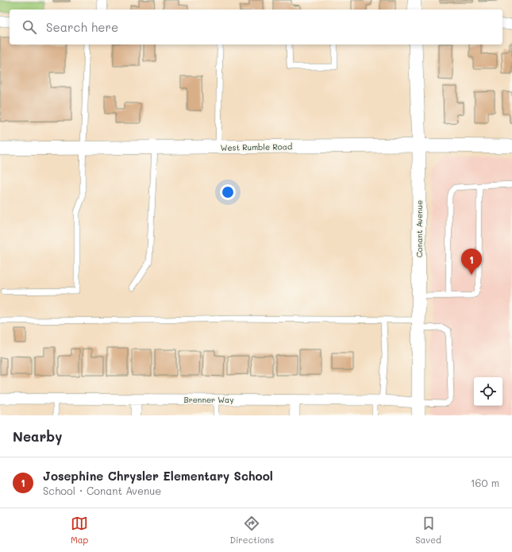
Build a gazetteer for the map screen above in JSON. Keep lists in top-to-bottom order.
{
  "streets": {
    "street": ["West Rumble Road", "Conant Avenue", "Brenner Way"]
  },
  "crossings": [
    ["West Rumble Road", "Conant Avenue"],
    ["Conant Avenue", "Brenner Way"]
  ],
  "page": {
    "search": "Search here",
    "pins": "1",
    "heading": "Nearby",
    "list": [
      {
        "mark": "1",
        "name": "Josephine Chrysler Elementary School",
        "note": "School · Conant Avenue",
        "value": "160 m"
      }
    ],
    "nav": ["Map", "Directions", "Saved"]
  }
}
